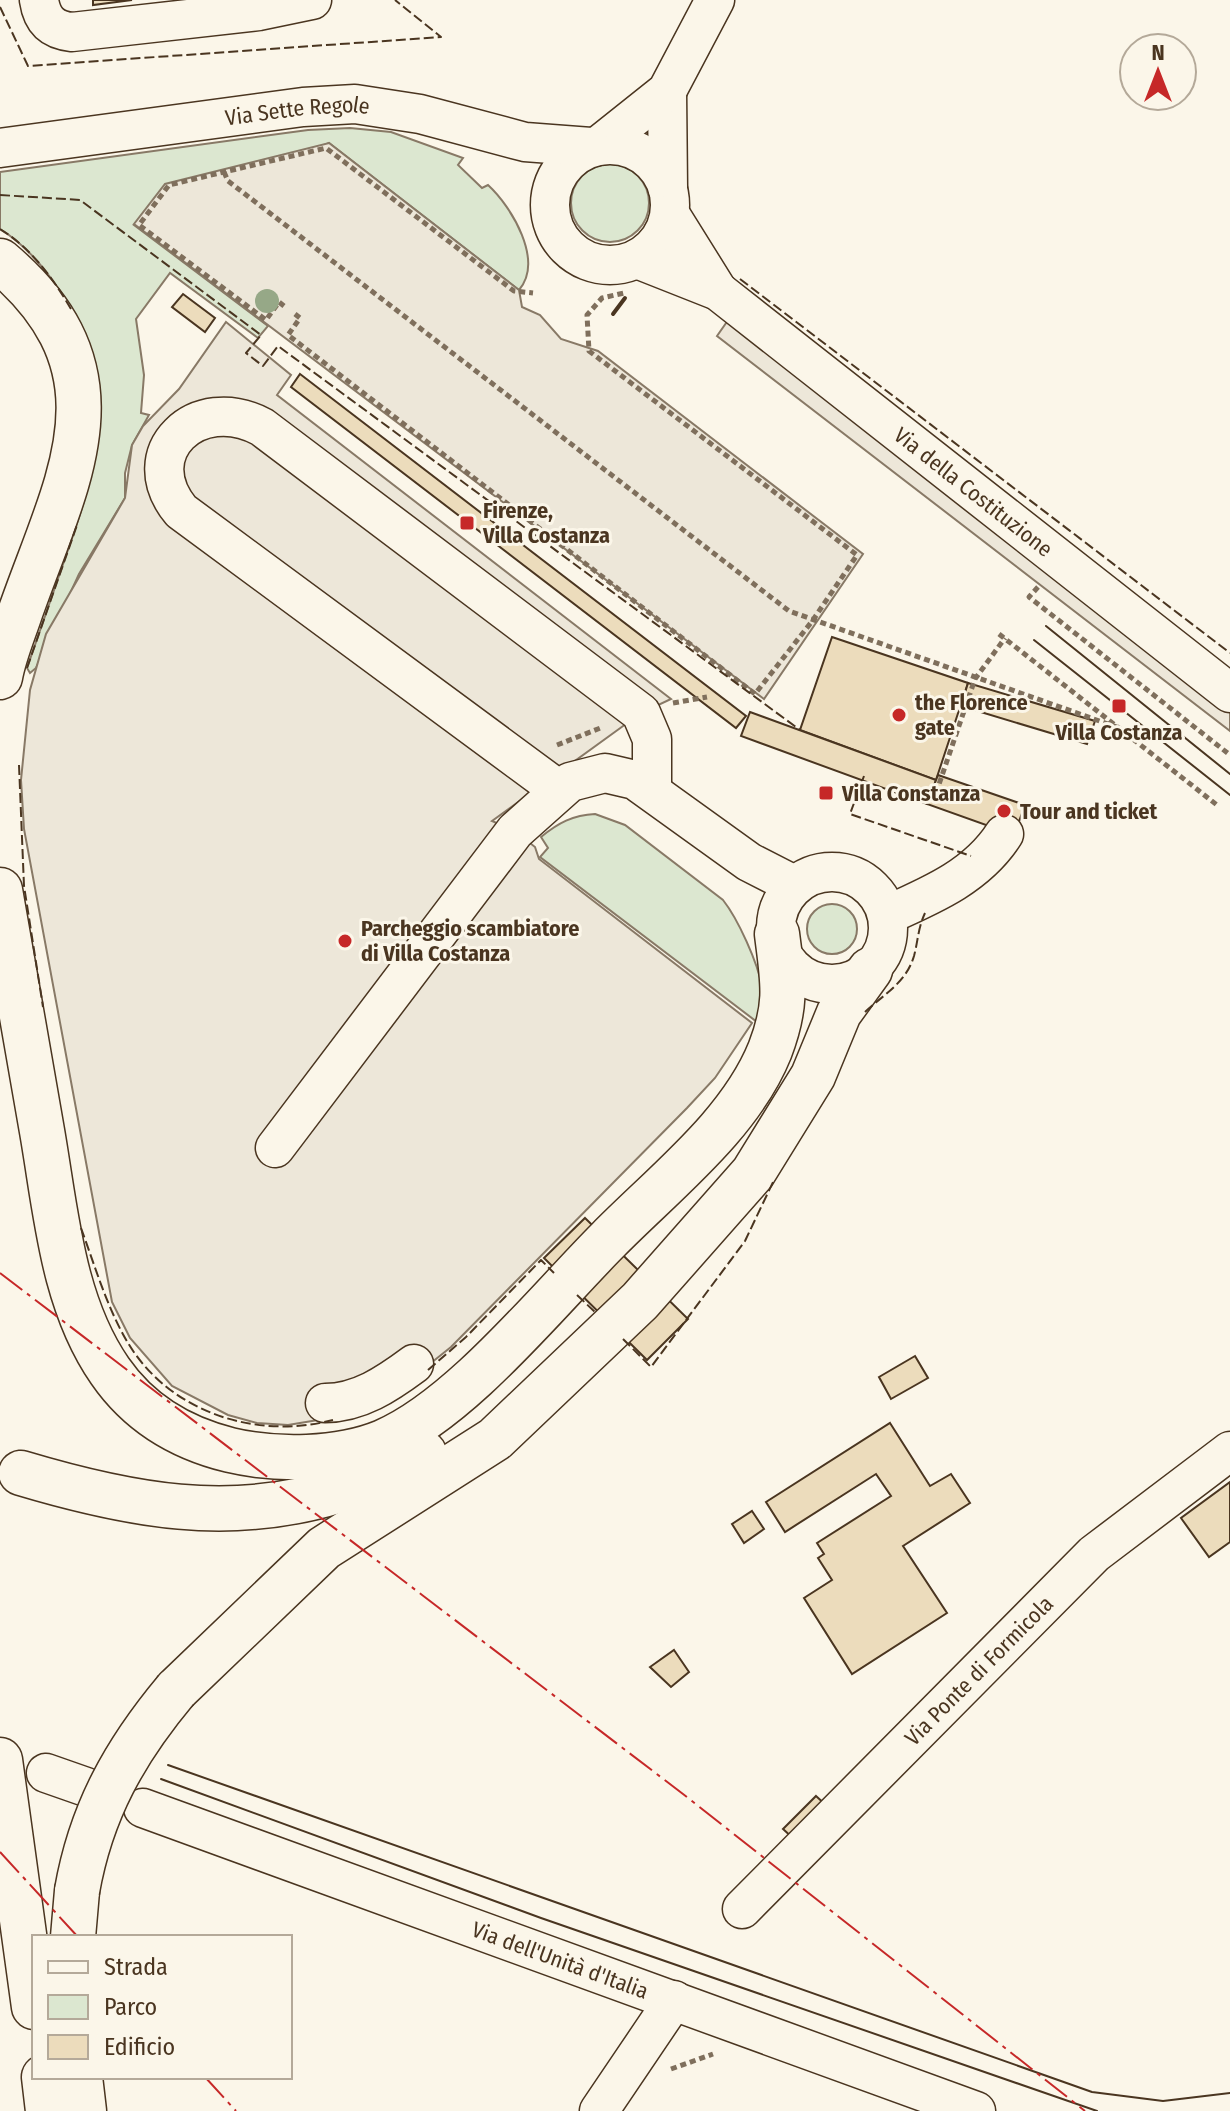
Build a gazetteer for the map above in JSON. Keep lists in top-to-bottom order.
{
  "streets": {
    "street": [
      "Via Sette Regole",
      "Via della Costituzione",
      "Via Ponte di Formicola",
      "Via dell'Unità d'Italia"
    ]
  },
  "crossings": [
    ["Via Sette Regole", "Via della Costituzione"]
  ],
  "places": {
    "transit": ["Firenze, Villa Costanza", "Villa Costanza", "Villa Constanza"],
    "other": ["the Florence gate", "Tour and ticket", "Parcheggio scambiatore di Villa Costanza"]
  },
  "legend": ["Strada", "Parco", "Edificio"],
  "north": "top"
}
